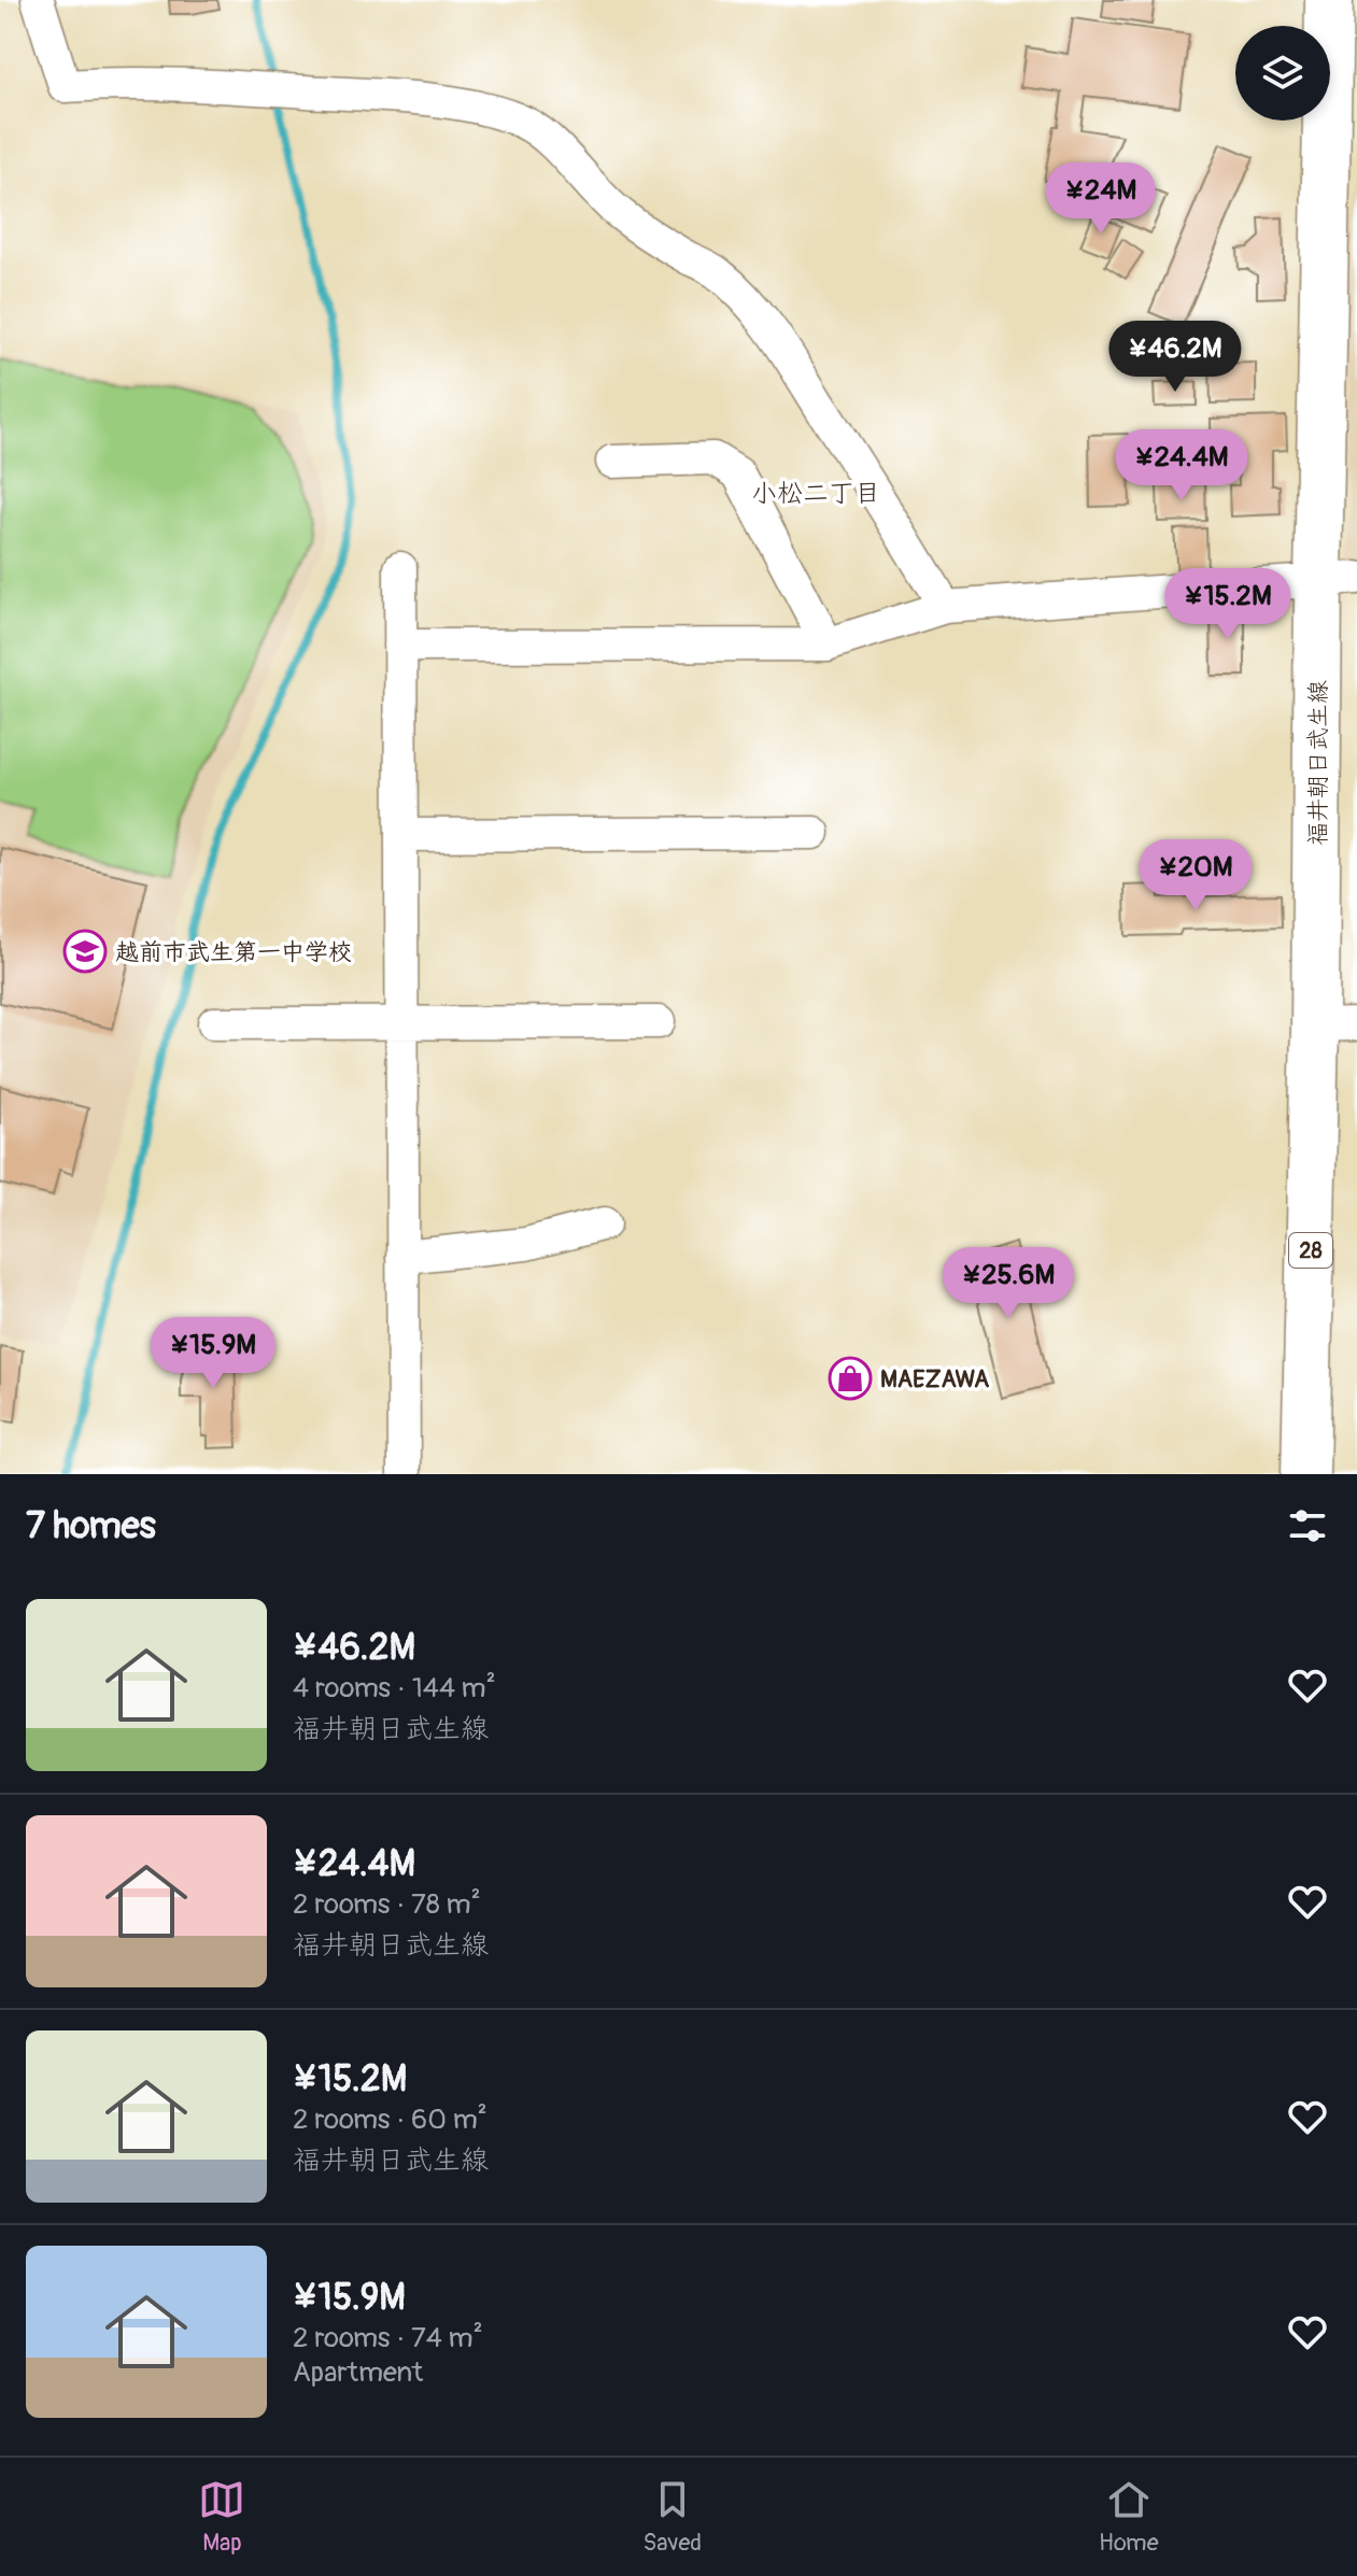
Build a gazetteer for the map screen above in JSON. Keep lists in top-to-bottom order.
{
  "streets": {
    "main road": ["福井朝日武生線", "28"]
  },
  "districts": ["小松二丁目"],
  "places": {
    "school or university": ["越前市武生第一中学校"],
    "shop": ["MAEZAWA"]
  },
  "page": {
    "price": [
      "¥24M",
      "¥46.2M",
      "¥24.4M",
      "¥15.2M",
      "¥20M",
      "¥25.6M",
      "¥15.9M"
    ],
    "heading": "7 homes",
    "list": [
      {
        "name": "¥46.2M",
        "note": "4 rooms · 144 m² · 福井朝日武生線"
      },
      {
        "name": "¥24.4M",
        "note": "2 rooms · 78 m² · 福井朝日武生線"
      },
      {
        "name": "¥15.2M",
        "note": "2 rooms · 60 m² · 福井朝日武生線"
      },
      {
        "name": "¥15.9M",
        "note": "2 rooms · 74 m² · Apartment"
      }
    ],
    "tabs": ["Map", "Saved", "Home"]
  }
}
